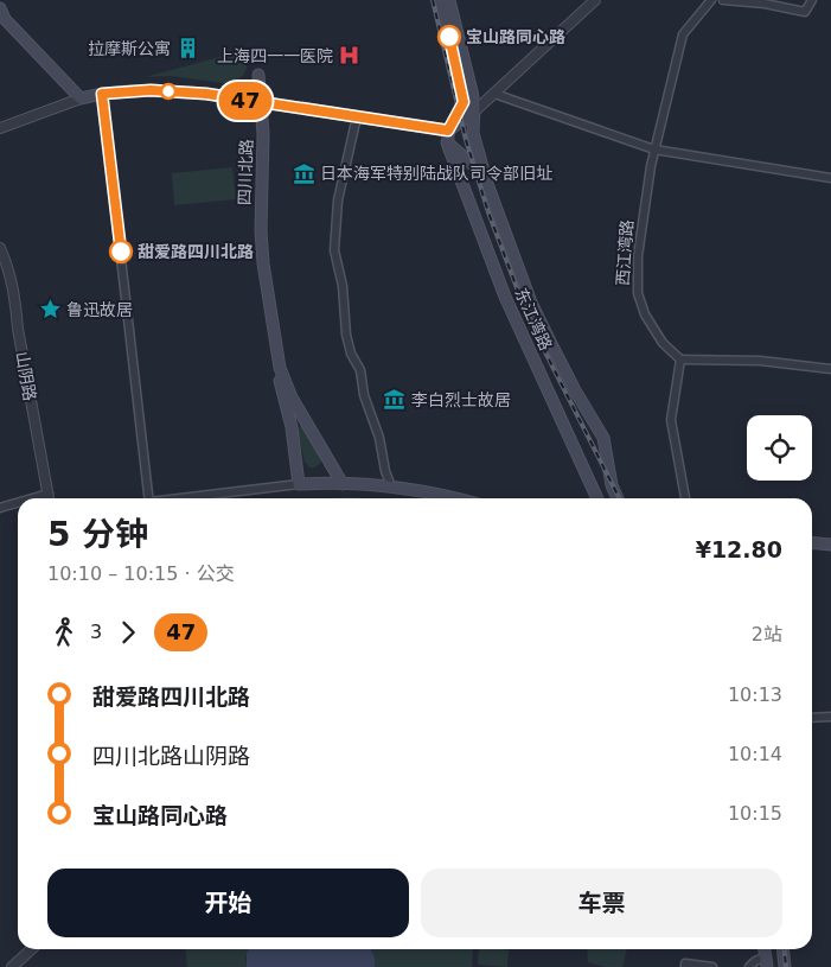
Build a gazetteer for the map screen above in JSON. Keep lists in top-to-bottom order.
{
  "streets": {
    "main road": ["四川北路", "东江湾路"],
    "street": ["西江湾路", "山阴路"]
  },
  "places": {
    "other": ["宝山路同心路", "甜爱路四川北路"],
    "building": ["拉摩斯公寓"],
    "hospital": ["上海四一一医院"],
    "museum": ["日本海军特别陆战队司令部旧址", "李白烈士故居"],
    "place": ["鲁迅故居"]
  },
  "lines": ["bus line 47"],
  "page": {
    "on_map": "47",
    "heading": ["5 分钟", "10:10 – 10:15 · 公交", "¥12.80"],
    "legs": ["3", "47", "2站"],
    "list": [
      {
        "name": "甜爱路四川北路",
        "value": "10:13"
      },
      {
        "name": "四川北路山阴路",
        "value": "10:14"
      },
      {
        "name": "宝山路同心路",
        "value": "10:15"
      }
    ],
    "buttons": ["开始", "车票"]
  }
}
